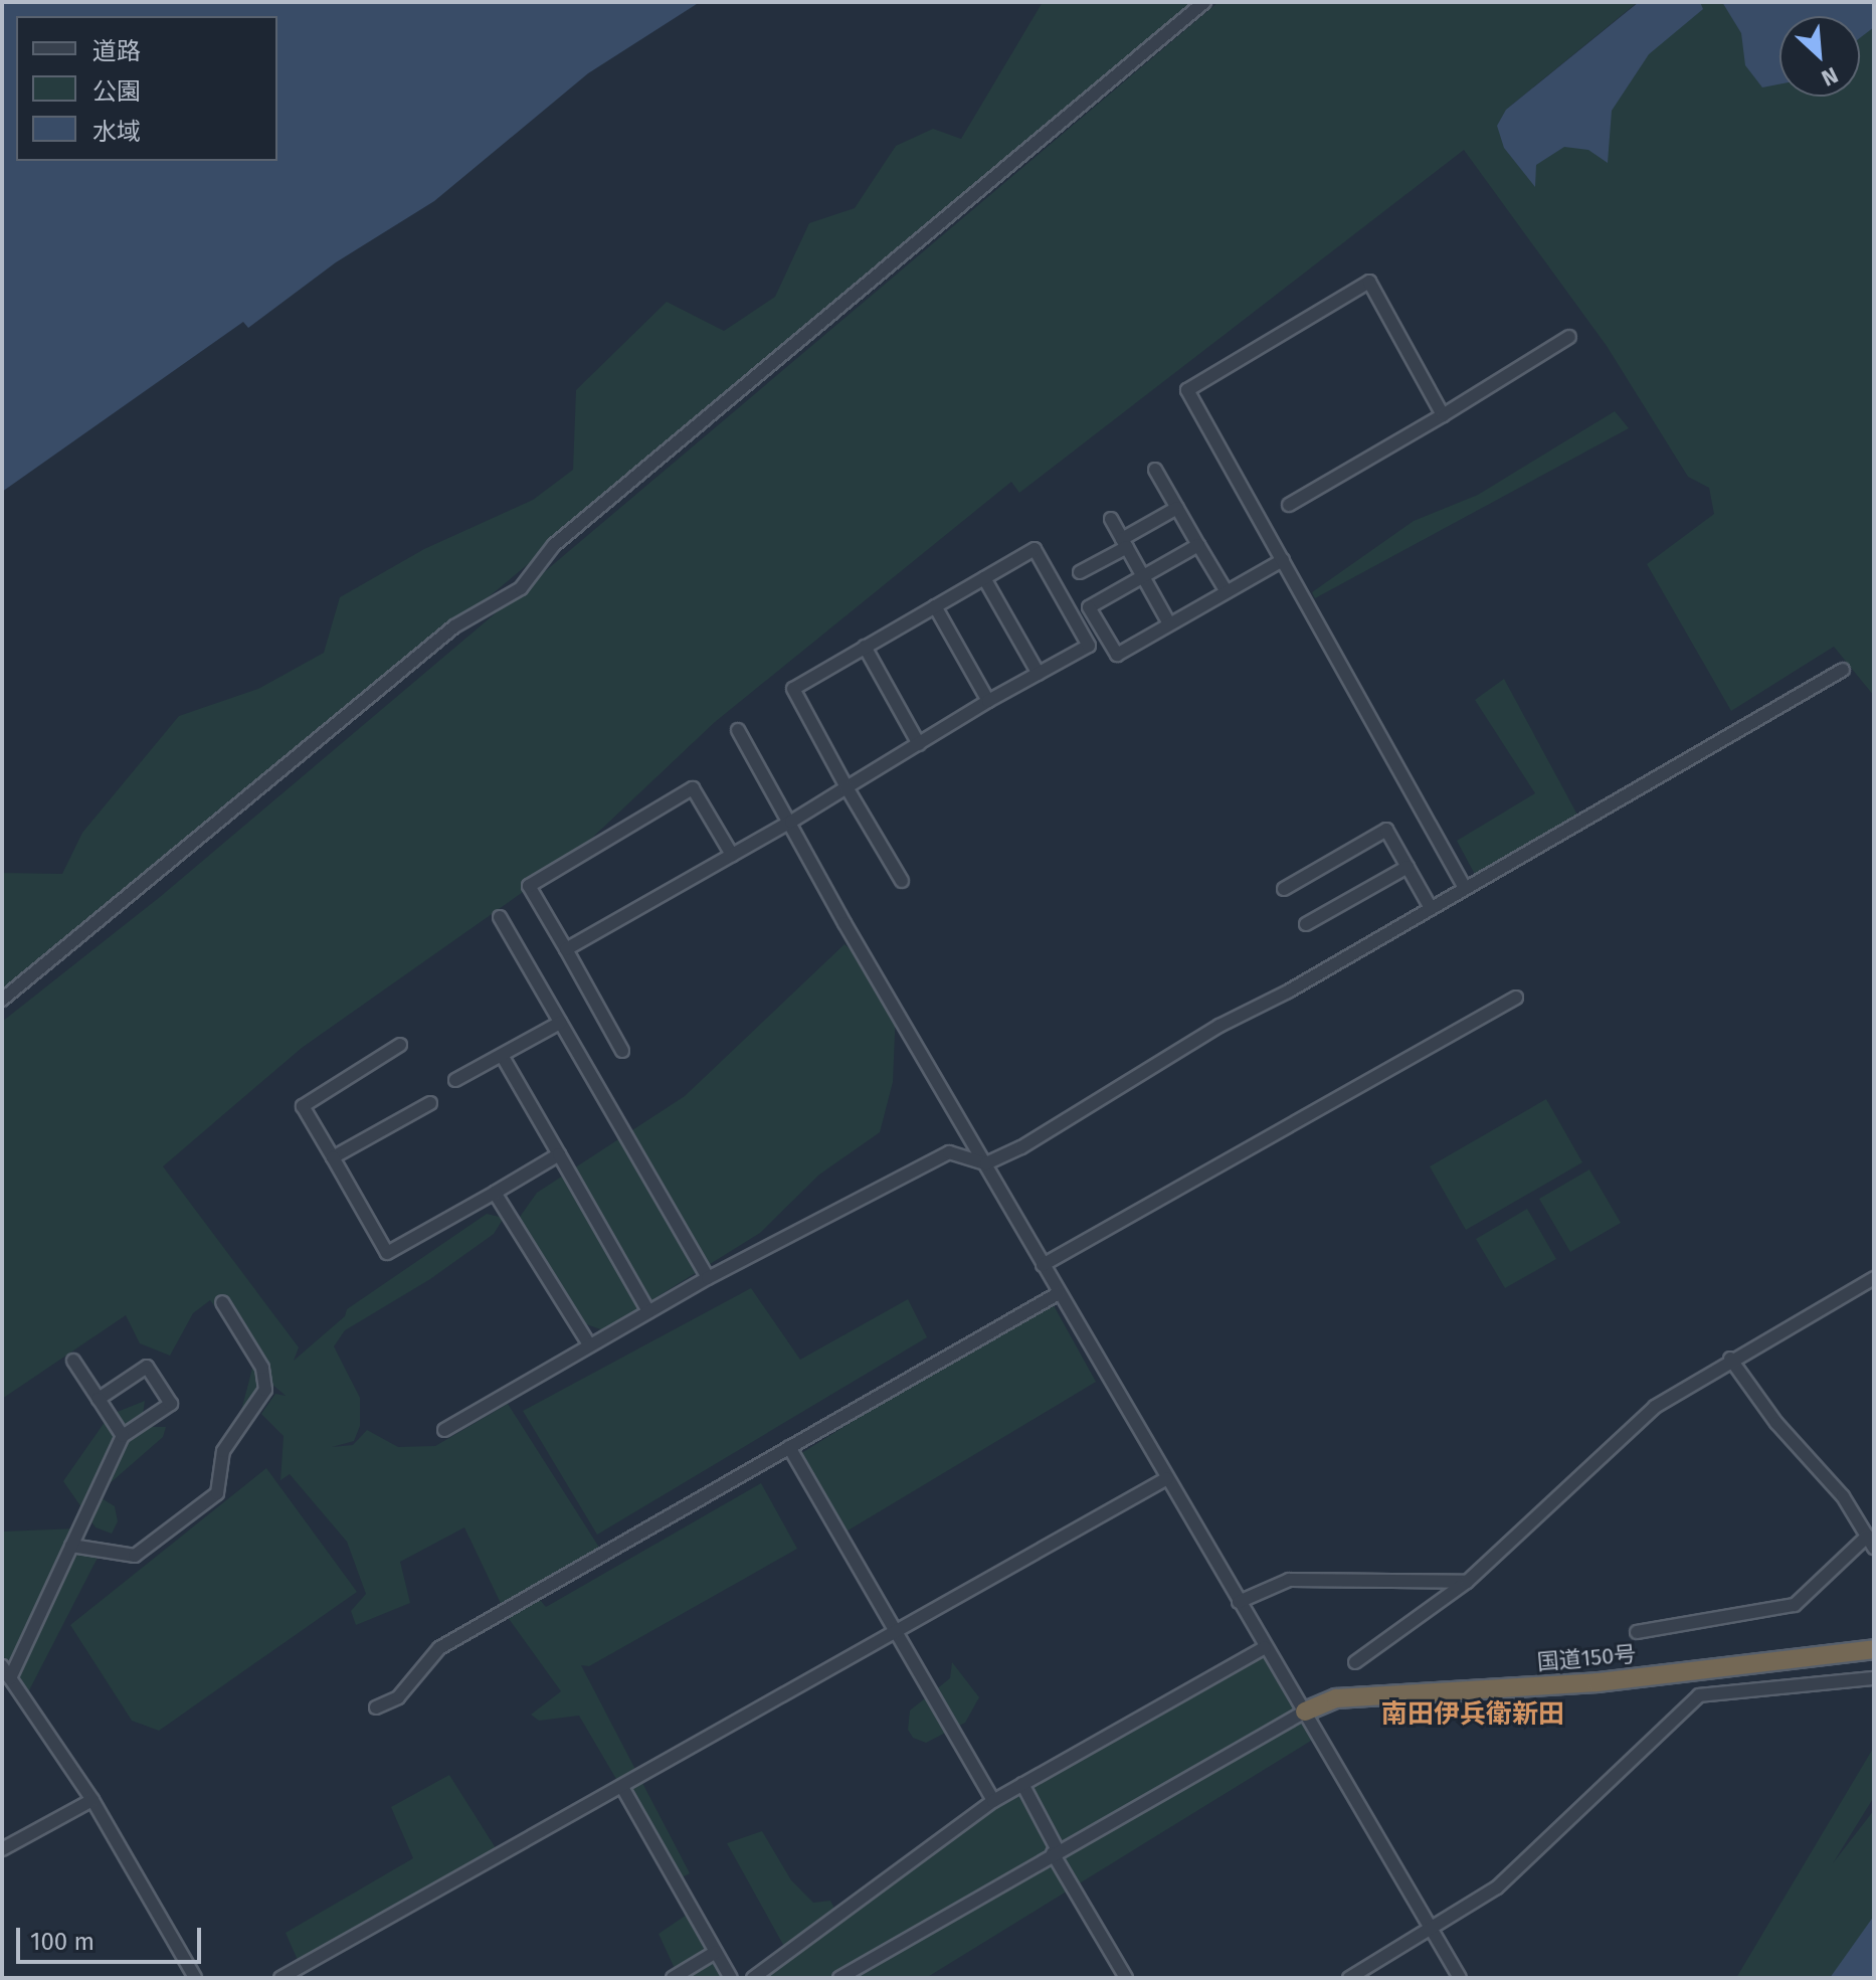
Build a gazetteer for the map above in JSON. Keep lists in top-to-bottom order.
{
  "streets": {
    "highway": ["国道150号"]
  },
  "districts": ["南田伊兵衛新田"],
  "legend": ["道路", "公園", "水域"],
  "scale_bar": "100 m",
  "north": "bottom right"
}
